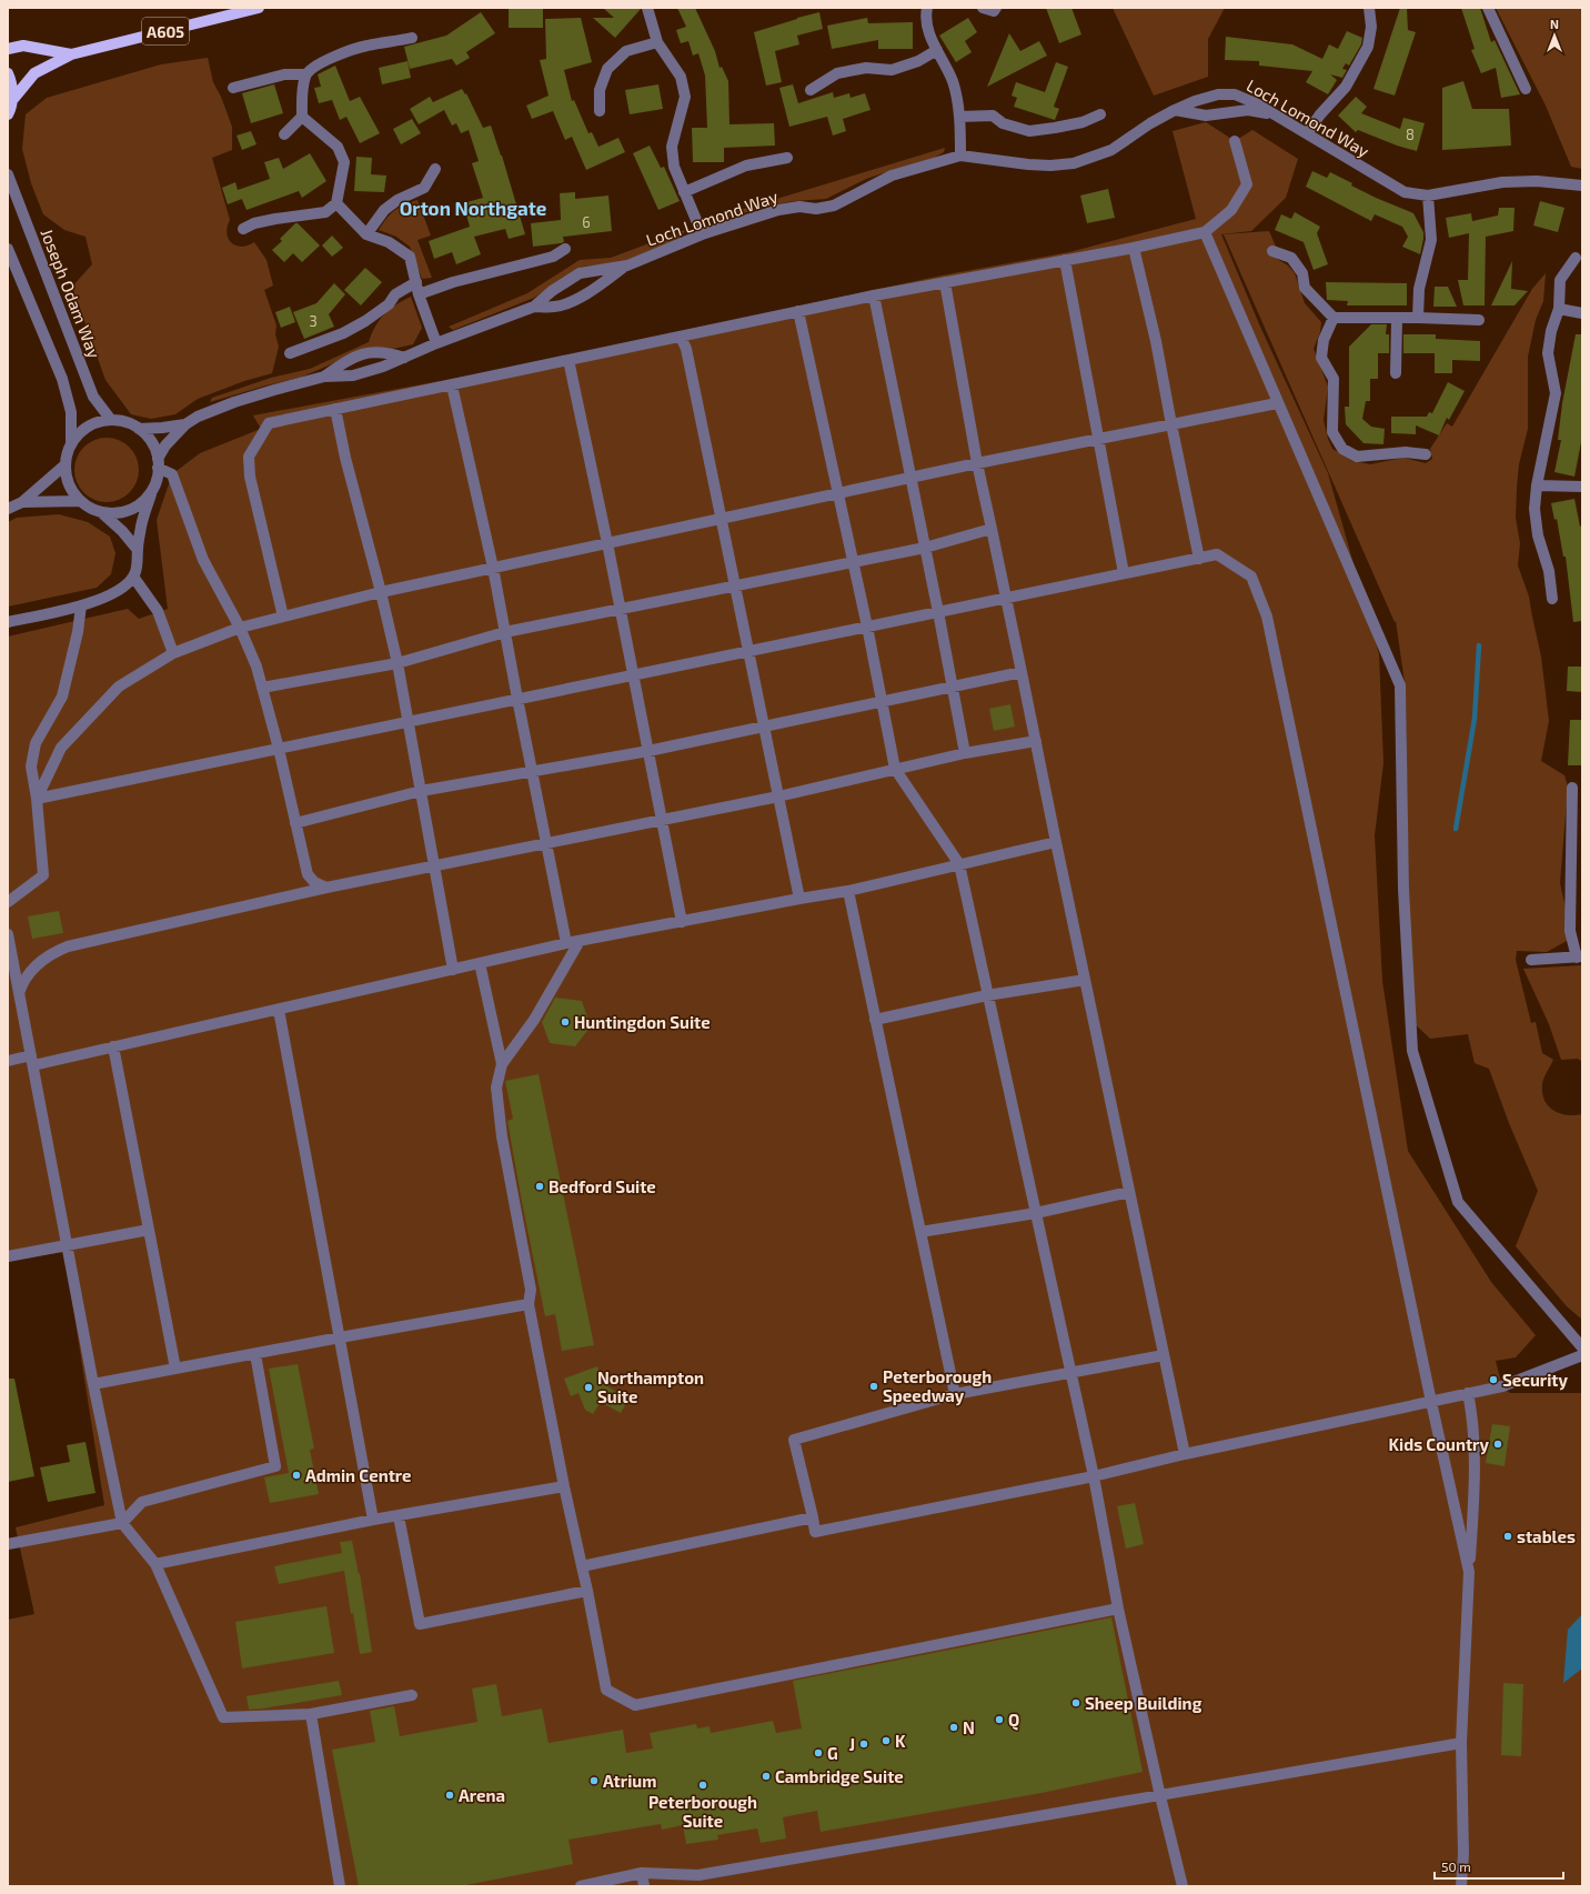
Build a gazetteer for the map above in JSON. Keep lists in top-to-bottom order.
{
  "streets": {
    "main road": ["A605"],
    "street": ["Loch Lomond Way", "Joseph Odam Way"]
  },
  "crossings": [
    ["Loch Lomond Way", "Joseph Odam Way"]
  ],
  "districts": ["Orton Northgate"],
  "places": [
    "Huntingdon Suite",
    "Bedford Suite",
    "Security",
    "Peterborough Speedway",
    "Northampton Suite",
    "Kids Country",
    "Admin Centre",
    "stables",
    "Sheep Building",
    "Q",
    "N",
    "K",
    "J",
    "G",
    "Cambridge Suite",
    "Atrium",
    "Peterborough Suite",
    "Arena"
  ],
  "house_numbers": ["8", "6", "3"],
  "scale_bar": "50 m",
  "north": "top"
}
